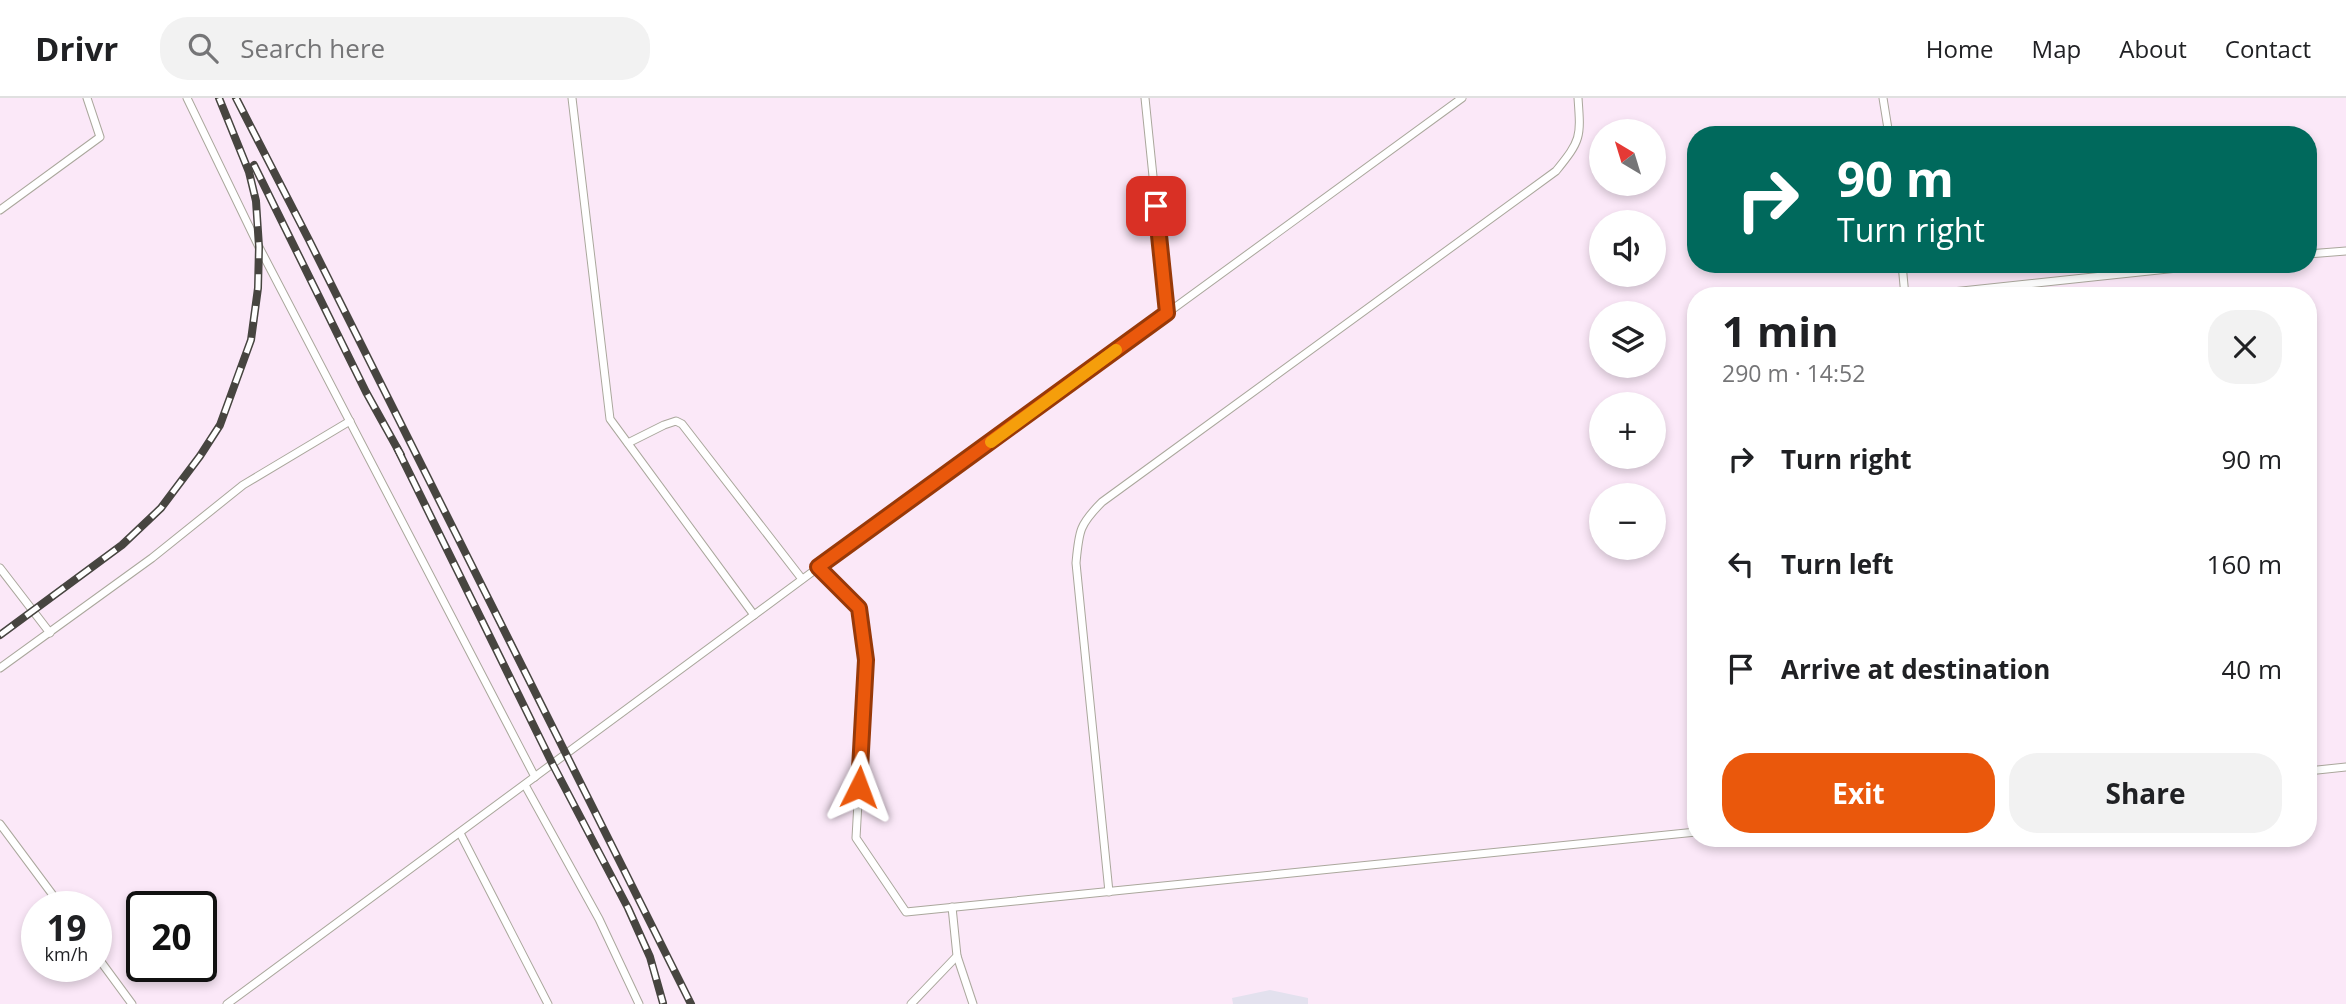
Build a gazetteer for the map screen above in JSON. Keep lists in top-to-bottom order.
{
  "north": "top left",
  "page": {
    "header": "Drivr",
    "search": "Search here",
    "nav": [
      "Home",
      "Map",
      "About",
      "Contact"
    ],
    "map_buttons": ["+", "−"],
    "turn": ["90 m", "Turn right"],
    "heading": ["1 min", "290 m · 14:52"],
    "list": [
      {
        "name": "Turn right",
        "value": "90 m"
      },
      {
        "name": "Turn left",
        "value": "160 m"
      },
      {
        "name": "Arrive at destination",
        "value": "40 m"
      }
    ],
    "buttons": ["Exit", "Share"],
    "speed": "19 km/h",
    "limit": "20"
  }
}
